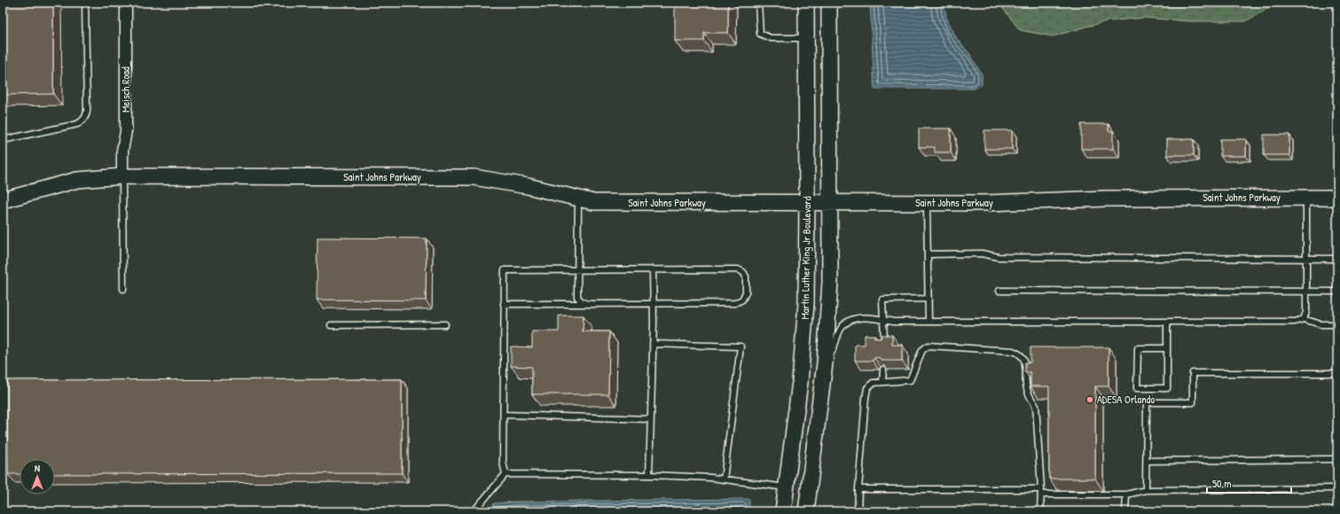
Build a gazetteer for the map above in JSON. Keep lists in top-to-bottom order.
{
  "streets": {
    "street": ["Meisch Road", "Saint Johns Parkway", "Martin Luther King Jr Boulevard"]
  },
  "crossings": [
    ["Meisch Road", "Saint Johns Parkway"],
    ["Saint Johns Parkway", "Martin Luther King Jr Boulevard"]
  ],
  "places": ["ADESA Orlando"],
  "scale_bar": "50 m",
  "north": "top"
}
